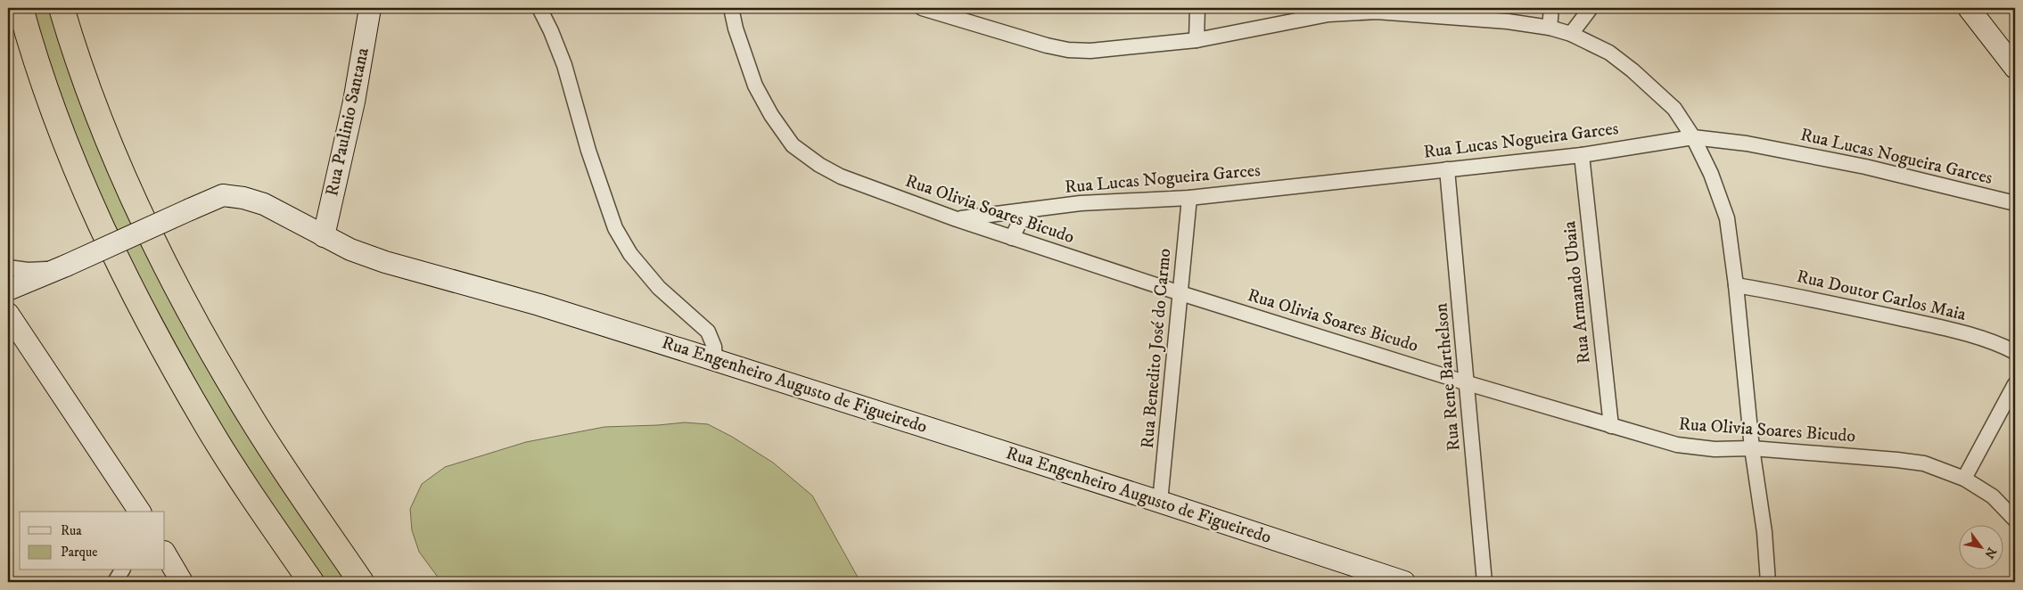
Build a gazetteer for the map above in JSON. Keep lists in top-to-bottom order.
{
  "streets": {
    "main road": ["Rua Paulinio Santana", "Rua Engenheiro Augusto de Figueiredo"],
    "street": [
      "Rua Lucas Nogueira Garces",
      "Rua Olivia Soares Bicudo",
      "Rua Armando Ubaia",
      "Rua Doutor Carlos Maia",
      "Rua Benedito José do Carmo",
      "Rua Rene Barthelson"
    ]
  },
  "crossings": [
    ["Rua Paulinio Santana", "Rua Engenheiro Augusto de Figueiredo"],
    ["Rua Lucas Nogueira Garces", "Rua Olivia Soares Bicudo"],
    ["Rua Lucas Nogueira Garces", "Rua Armando Ubaia"],
    ["Rua Lucas Nogueira Garces", "Rua Benedito José do Carmo"],
    ["Rua Lucas Nogueira Garces", "Rua Rene Barthelson"],
    ["Rua Olivia Soares Bicudo", "Rua Armando Ubaia"],
    ["Rua Olivia Soares Bicudo", "Rua Benedito José do Carmo"],
    ["Rua Olivia Soares Bicudo", "Rua Rene Barthelson"],
    ["Rua Benedito José do Carmo", "Rua Engenheiro Augusto de Figueiredo"]
  ],
  "legend": ["Rua", "Parque"],
  "north": "bottom right"
}
